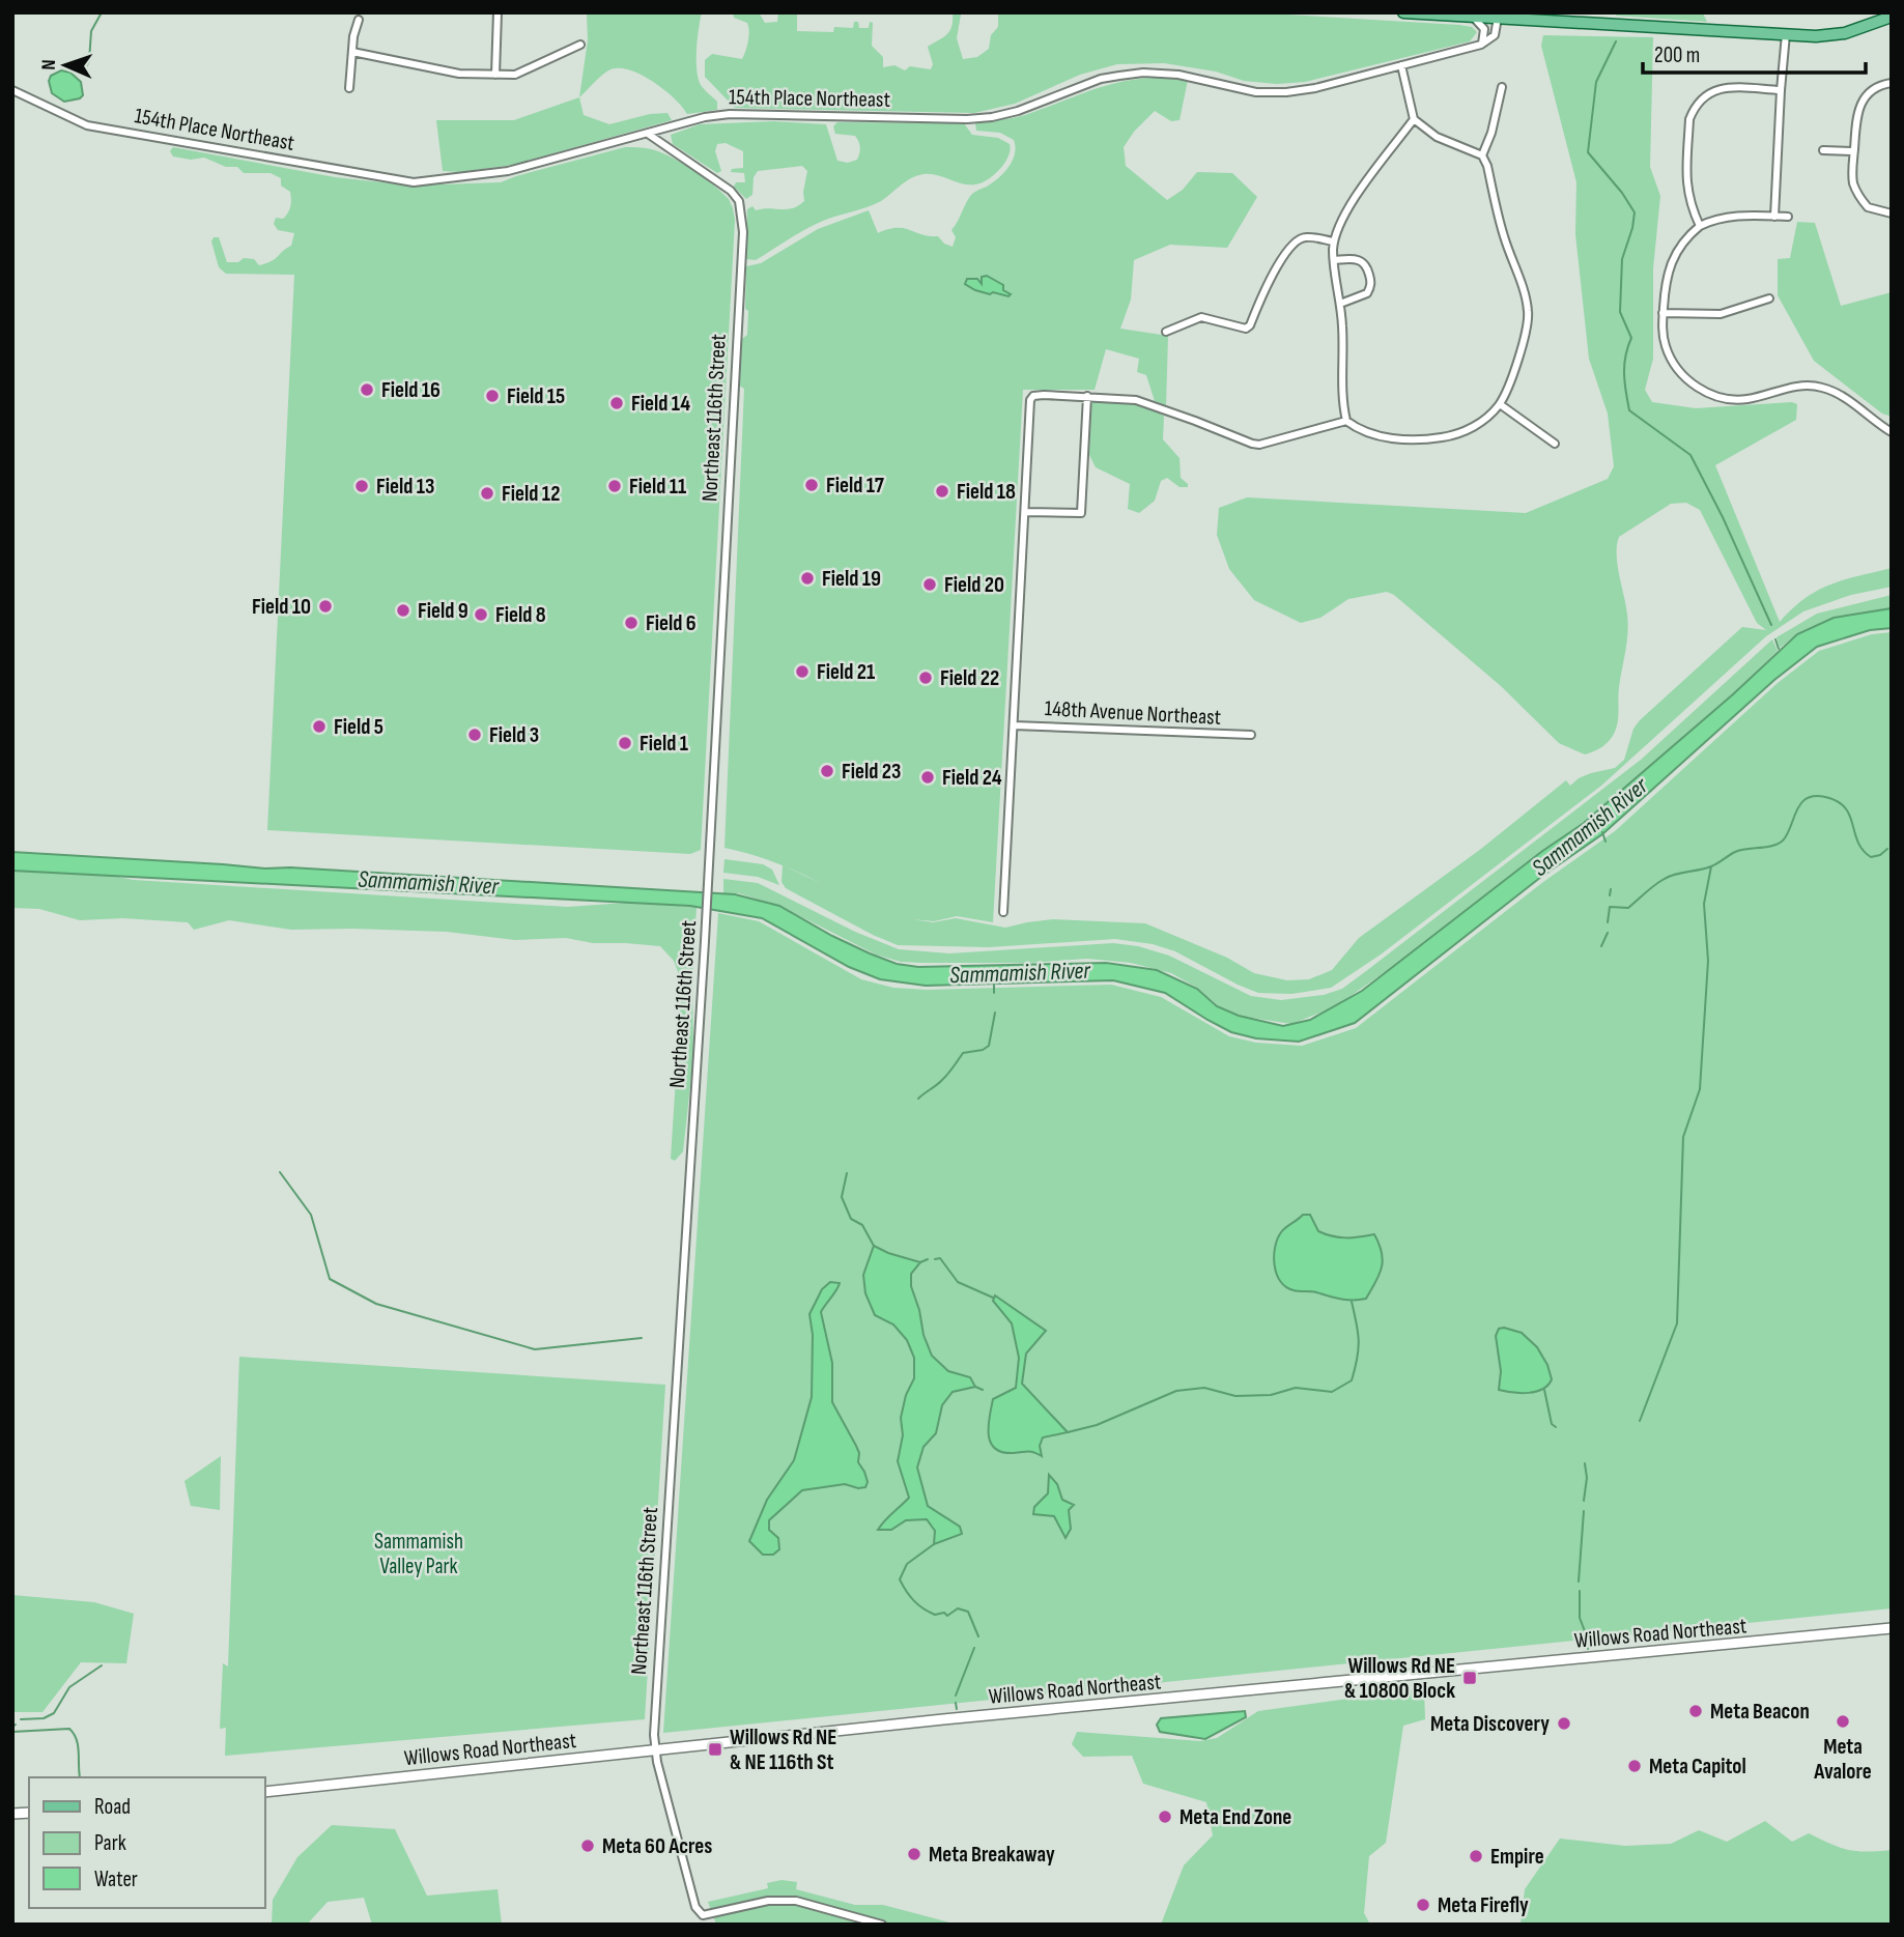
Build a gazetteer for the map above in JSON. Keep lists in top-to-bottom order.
{
  "streets": {
    "main road": ["Willows Road Northeast"],
    "street": ["154th Place Northeast", "Northeast 116th Street", "148th Avenue Northeast"]
  },
  "crossings": [
    ["154th Place Northeast", "Northeast 116th Street"],
    ["Northeast 116th Street", "Willows Road Northeast"]
  ],
  "water": ["Sammamish River"],
  "parks": ["Sammamish Valley Park"],
  "places": {
    "other": [
      "Field 16",
      "Field 15",
      "Field 14",
      "Field 17",
      "Field 13",
      "Field 11",
      "Field 18",
      "Field 12",
      "Field 19",
      "Field 20",
      "Field 10",
      "Field 9",
      "Field 8",
      "Field 6",
      "Field 21",
      "Field 22",
      "Field 5",
      "Field 3",
      "Field 1",
      "Field 23",
      "Field 24",
      "Meta Beacon",
      "Meta Avalore",
      "Meta Discovery",
      "Meta Capitol",
      "Meta End Zone",
      "Meta 60 Acres",
      "Meta Breakaway",
      "Empire",
      "Meta Firefly"
    ],
    "transit": ["Willows Rd NE & 10800 Block", "Willows Rd NE & NE 116th St"]
  },
  "legend": ["Road", "Park", "Water"],
  "scale_bar": "200 m",
  "north": "left"
}
